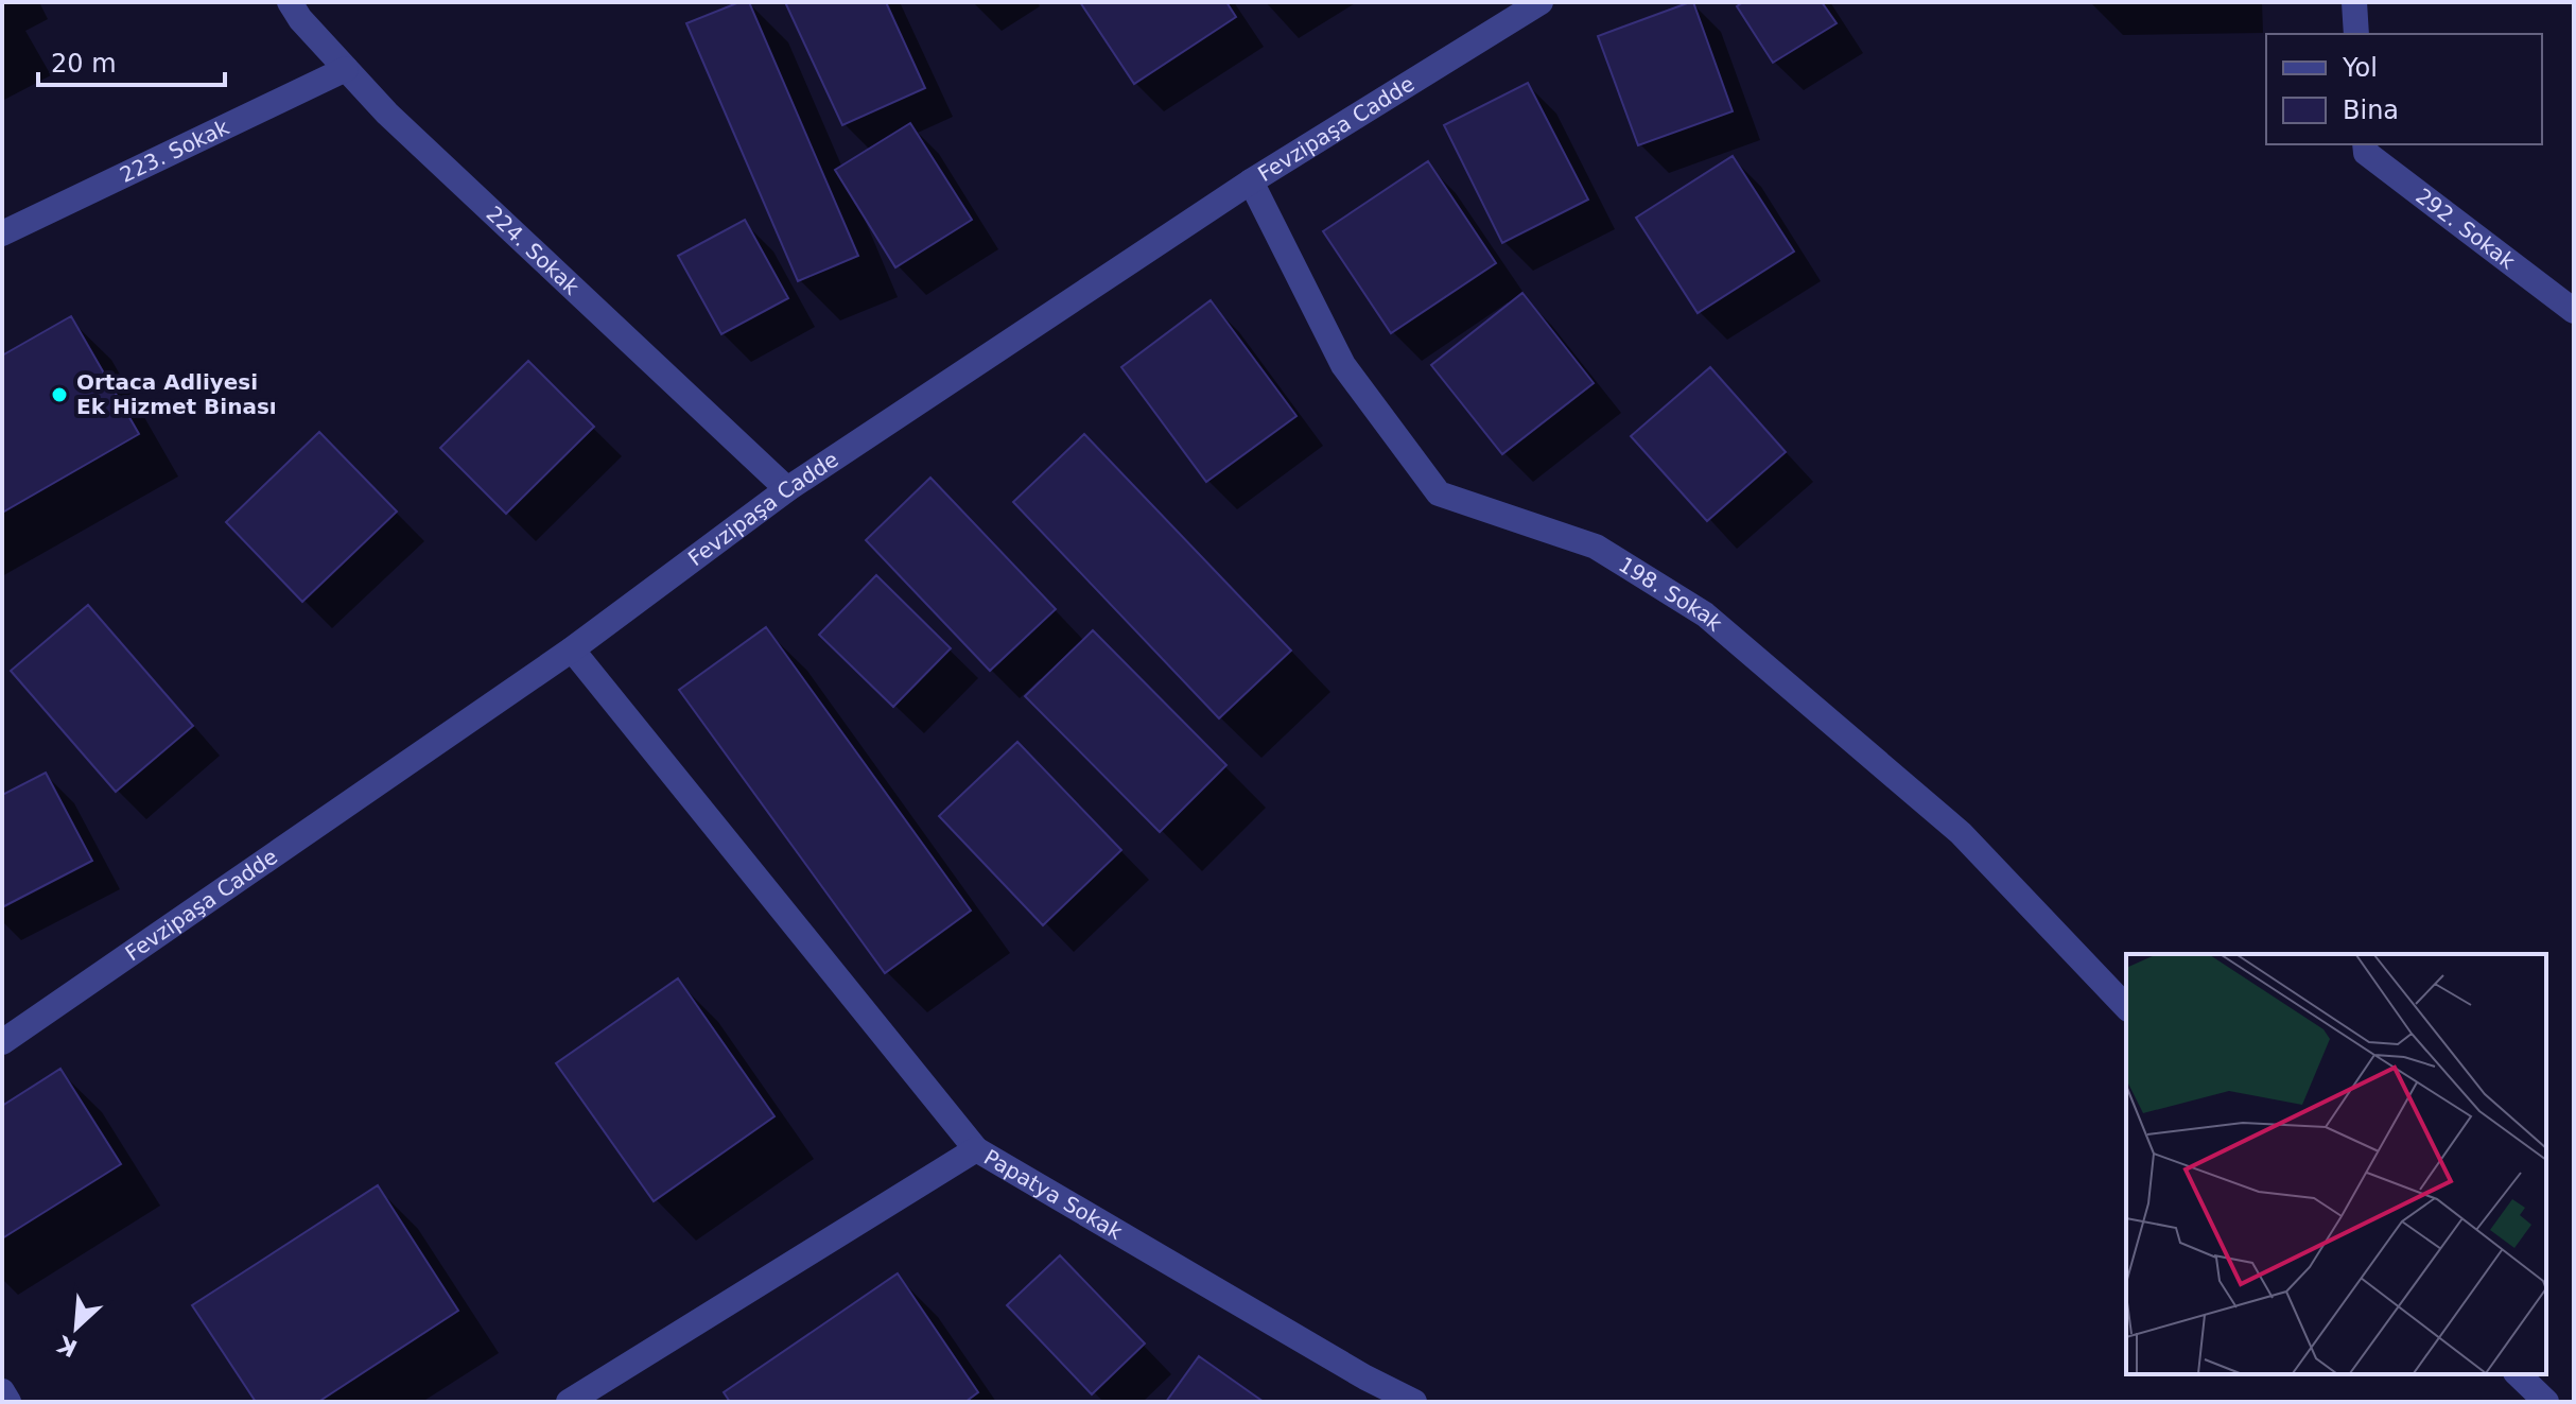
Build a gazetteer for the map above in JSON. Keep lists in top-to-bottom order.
{
  "streets": {
    "street": [
      "Fevzipaşa Cadde",
      "223. Sokak",
      "292. Sokak",
      "224. Sokak",
      "198. Sokak",
      "Papatya Sokak"
    ]
  },
  "crossings": [
    ["Fevzipaşa Cadde", "224. Sokak"],
    ["Fevzipaşa Cadde", "198. Sokak"],
    ["223. Sokak", "224. Sokak"]
  ],
  "places": ["Ortaca Adliyesi Ek Hizmet Binası"],
  "legend": ["Yol", "Bina"],
  "scale_bar": "20 m",
  "north": "bottom left"
}
